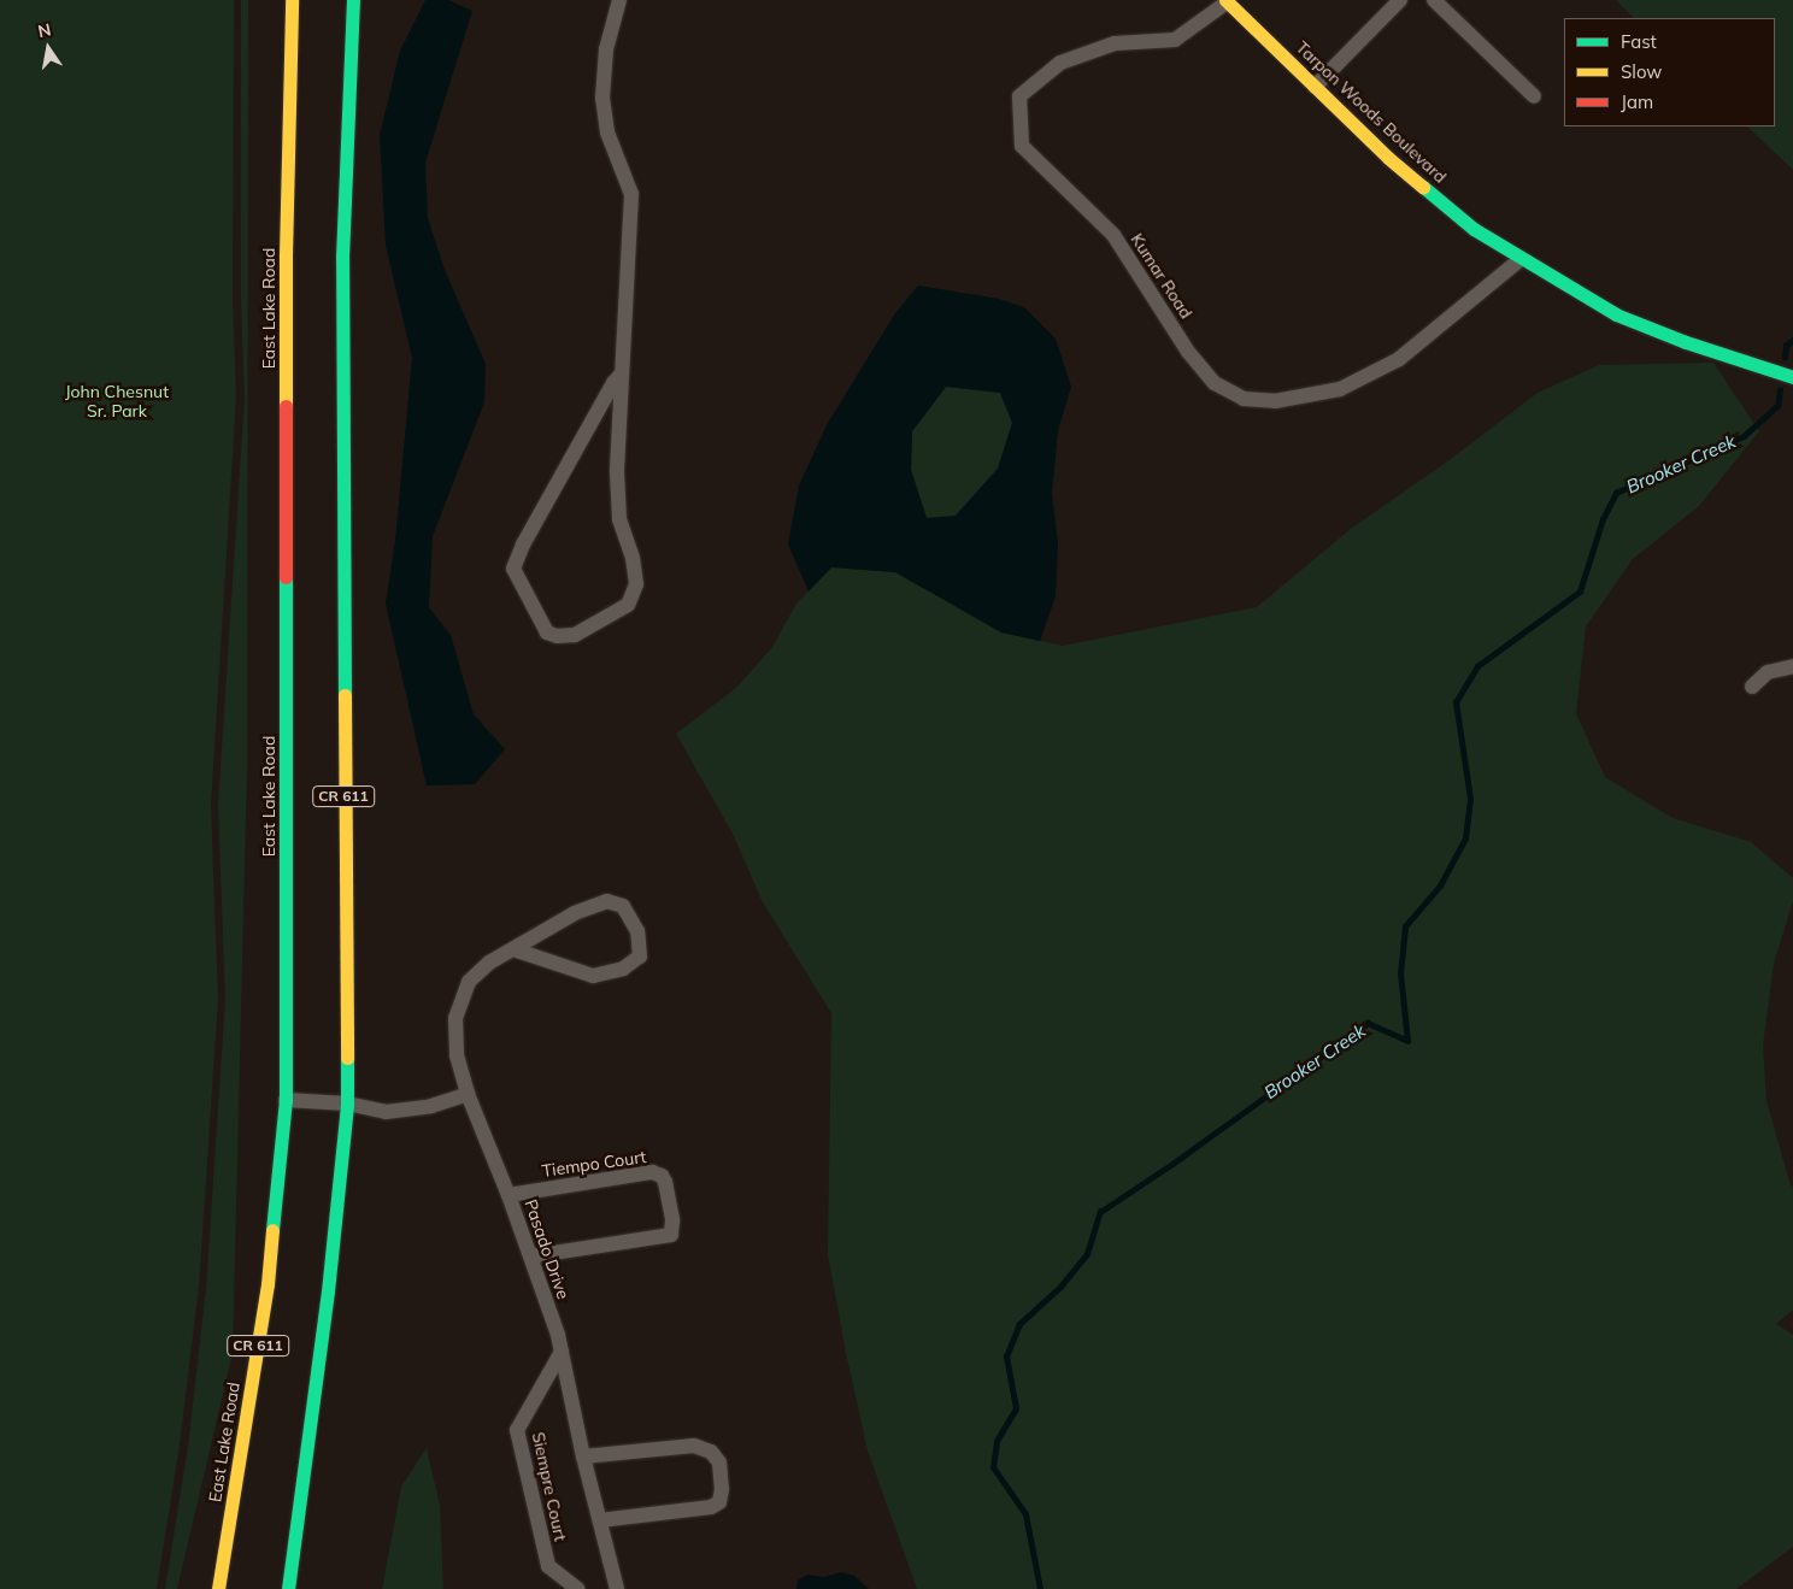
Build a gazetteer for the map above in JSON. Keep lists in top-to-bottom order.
{
  "streets": {
    "main road": ["Tarpon Woods Boulevard", "East Lake Road", "CR 611"],
    "street": [
      "Kumar Road",
      "Tiempo Court",
      "Pasado Drive",
      "Siempre Court"
    ]
  },
  "crossings": [
    ["Tarpon Woods Boulevard", "Kumar Road"],
    ["Tiempo Court", "Pasado Drive"],
    ["Pasado Drive", "Siempre Court"]
  ],
  "water": ["Brooker Creek"],
  "parks": ["John Chesnut Sr. Park"],
  "legend": ["Fast", "Slow", "Jam"],
  "north": "top"
}
